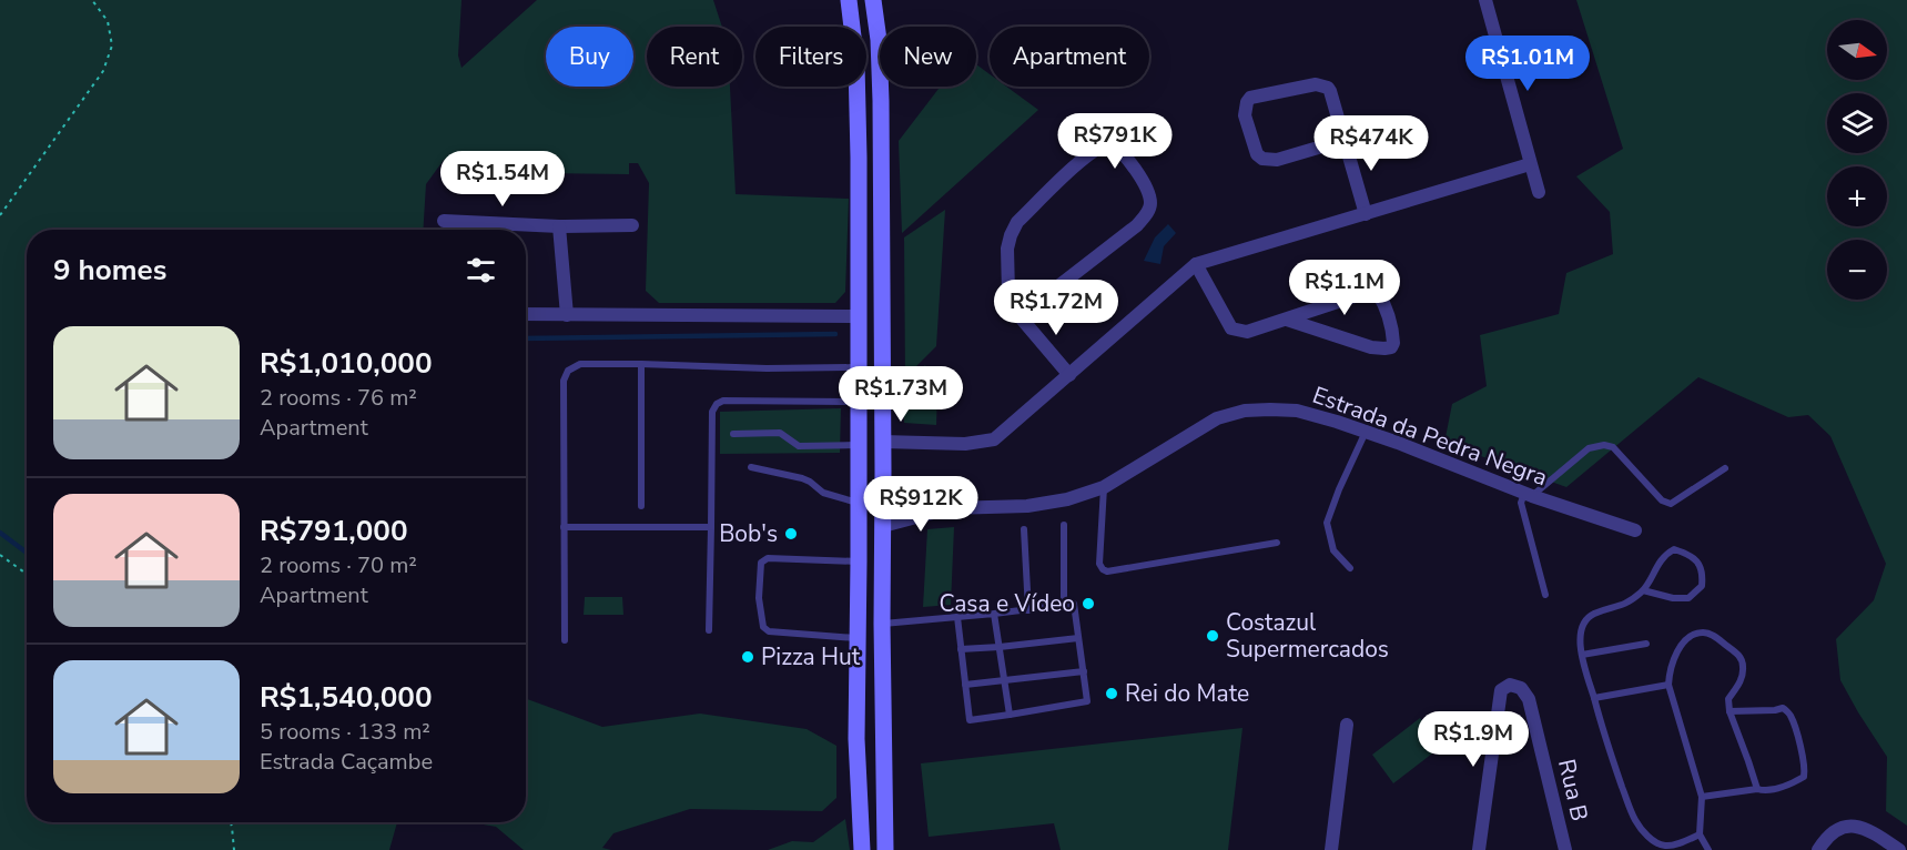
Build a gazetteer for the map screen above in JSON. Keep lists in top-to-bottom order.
{
  "streets": {
    "street": ["Estrada da Pedra Negra", "Rua B"]
  },
  "places": [
    "Bob's",
    "Casa e Vídeo",
    "Costazul Supermercados",
    "Pizza Hut",
    "Rei do Mate"
  ],
  "north": "right",
  "page": {
    "map_buttons": ["+", "−"],
    "chip": [
      "Buy",
      "Rent",
      "Filters",
      "New",
      "Apartment"
    ],
    "price": [
      "R$1.01M",
      "R$791K",
      "R$474K",
      "R$1.54M",
      "R$1.1M",
      "R$1.72M",
      "R$1.73M",
      "R$912K",
      "R$1.9M"
    ],
    "heading": "9 homes",
    "list": [
      {
        "name": "R$1,010,000",
        "note": "2 rooms · 76 m² · Apartment"
      },
      {
        "name": "R$791,000",
        "note": "2 rooms · 70 m² · Apartment"
      },
      {
        "name": "R$1,540,000",
        "note": "5 rooms · 133 m² · Estrada Caçambe"
      }
    ]
  }
}
